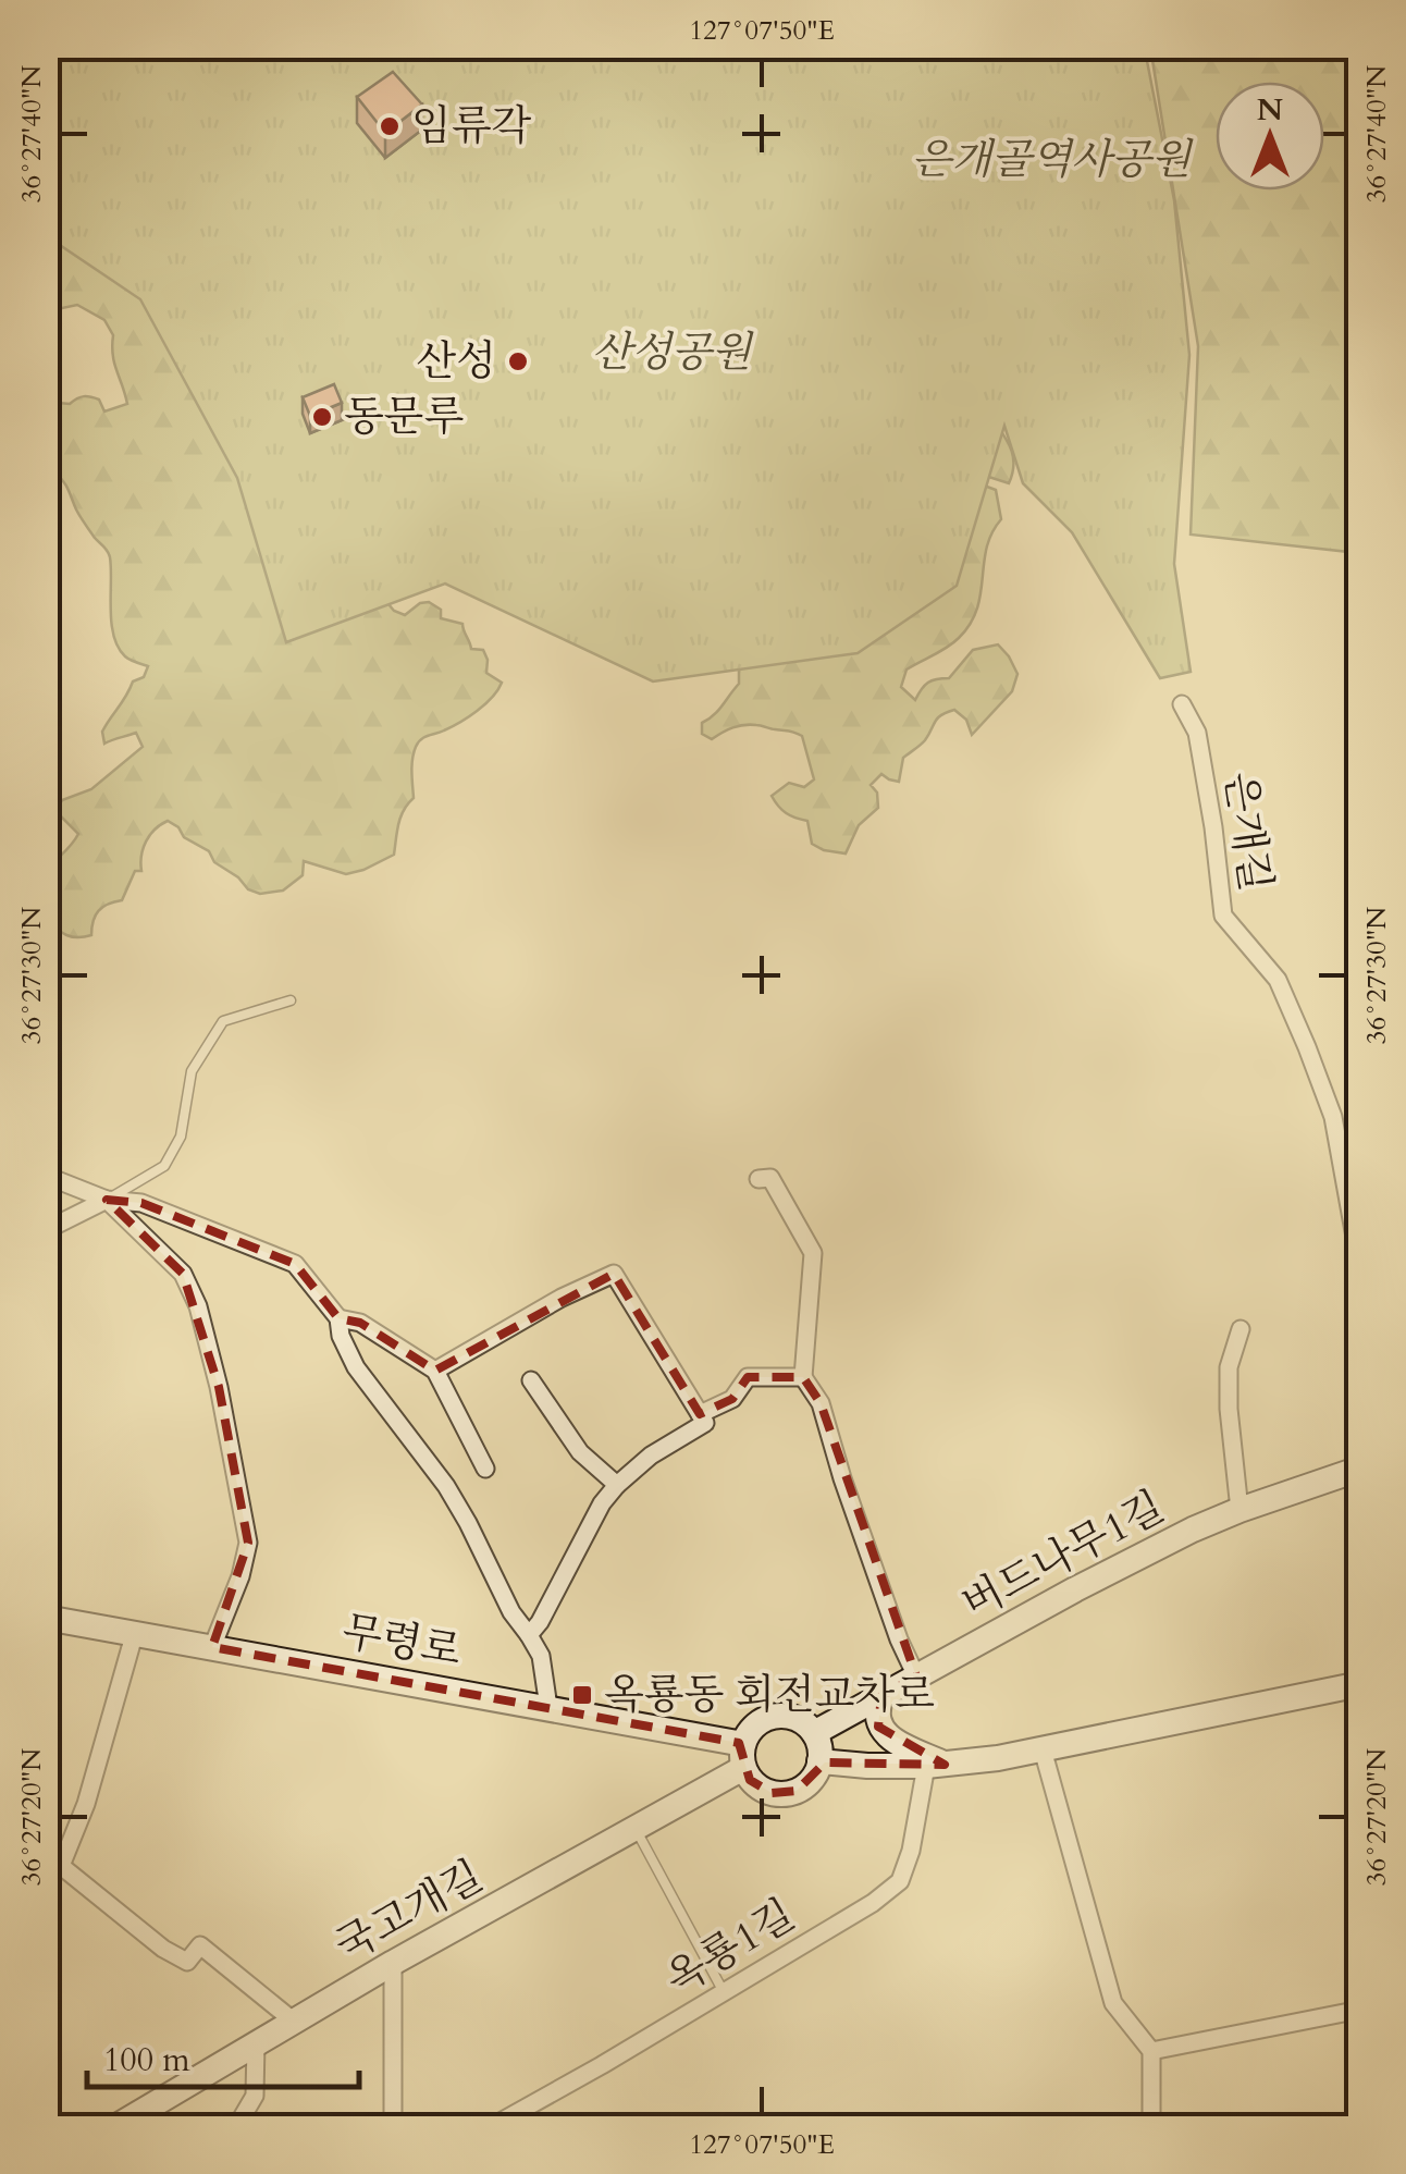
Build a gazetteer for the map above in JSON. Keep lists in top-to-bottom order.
{
  "streets": {
    "main road": ["버드나무1길", "무령로", "국고개길"],
    "street": ["은개길", "옥룡1길"]
  },
  "crossings": [
    ["버드나무1길", "무령로"],
    ["버드나무1길", "국고개길"],
    ["무령로", "국고개길"]
  ],
  "parks": ["은개골역사공원", "산성공원"],
  "places": {
    "other": ["임류각", "산성", "동문루"],
    "transit": ["옥룡동 회전교차로"]
  },
  "scale_bar": "100 m",
  "north": "top",
  "coordinates": [
    "127°07'50\"E",
    "36°27'40\"N",
    "36°27'30\"N",
    "36°27'20\"N"
  ]
}
